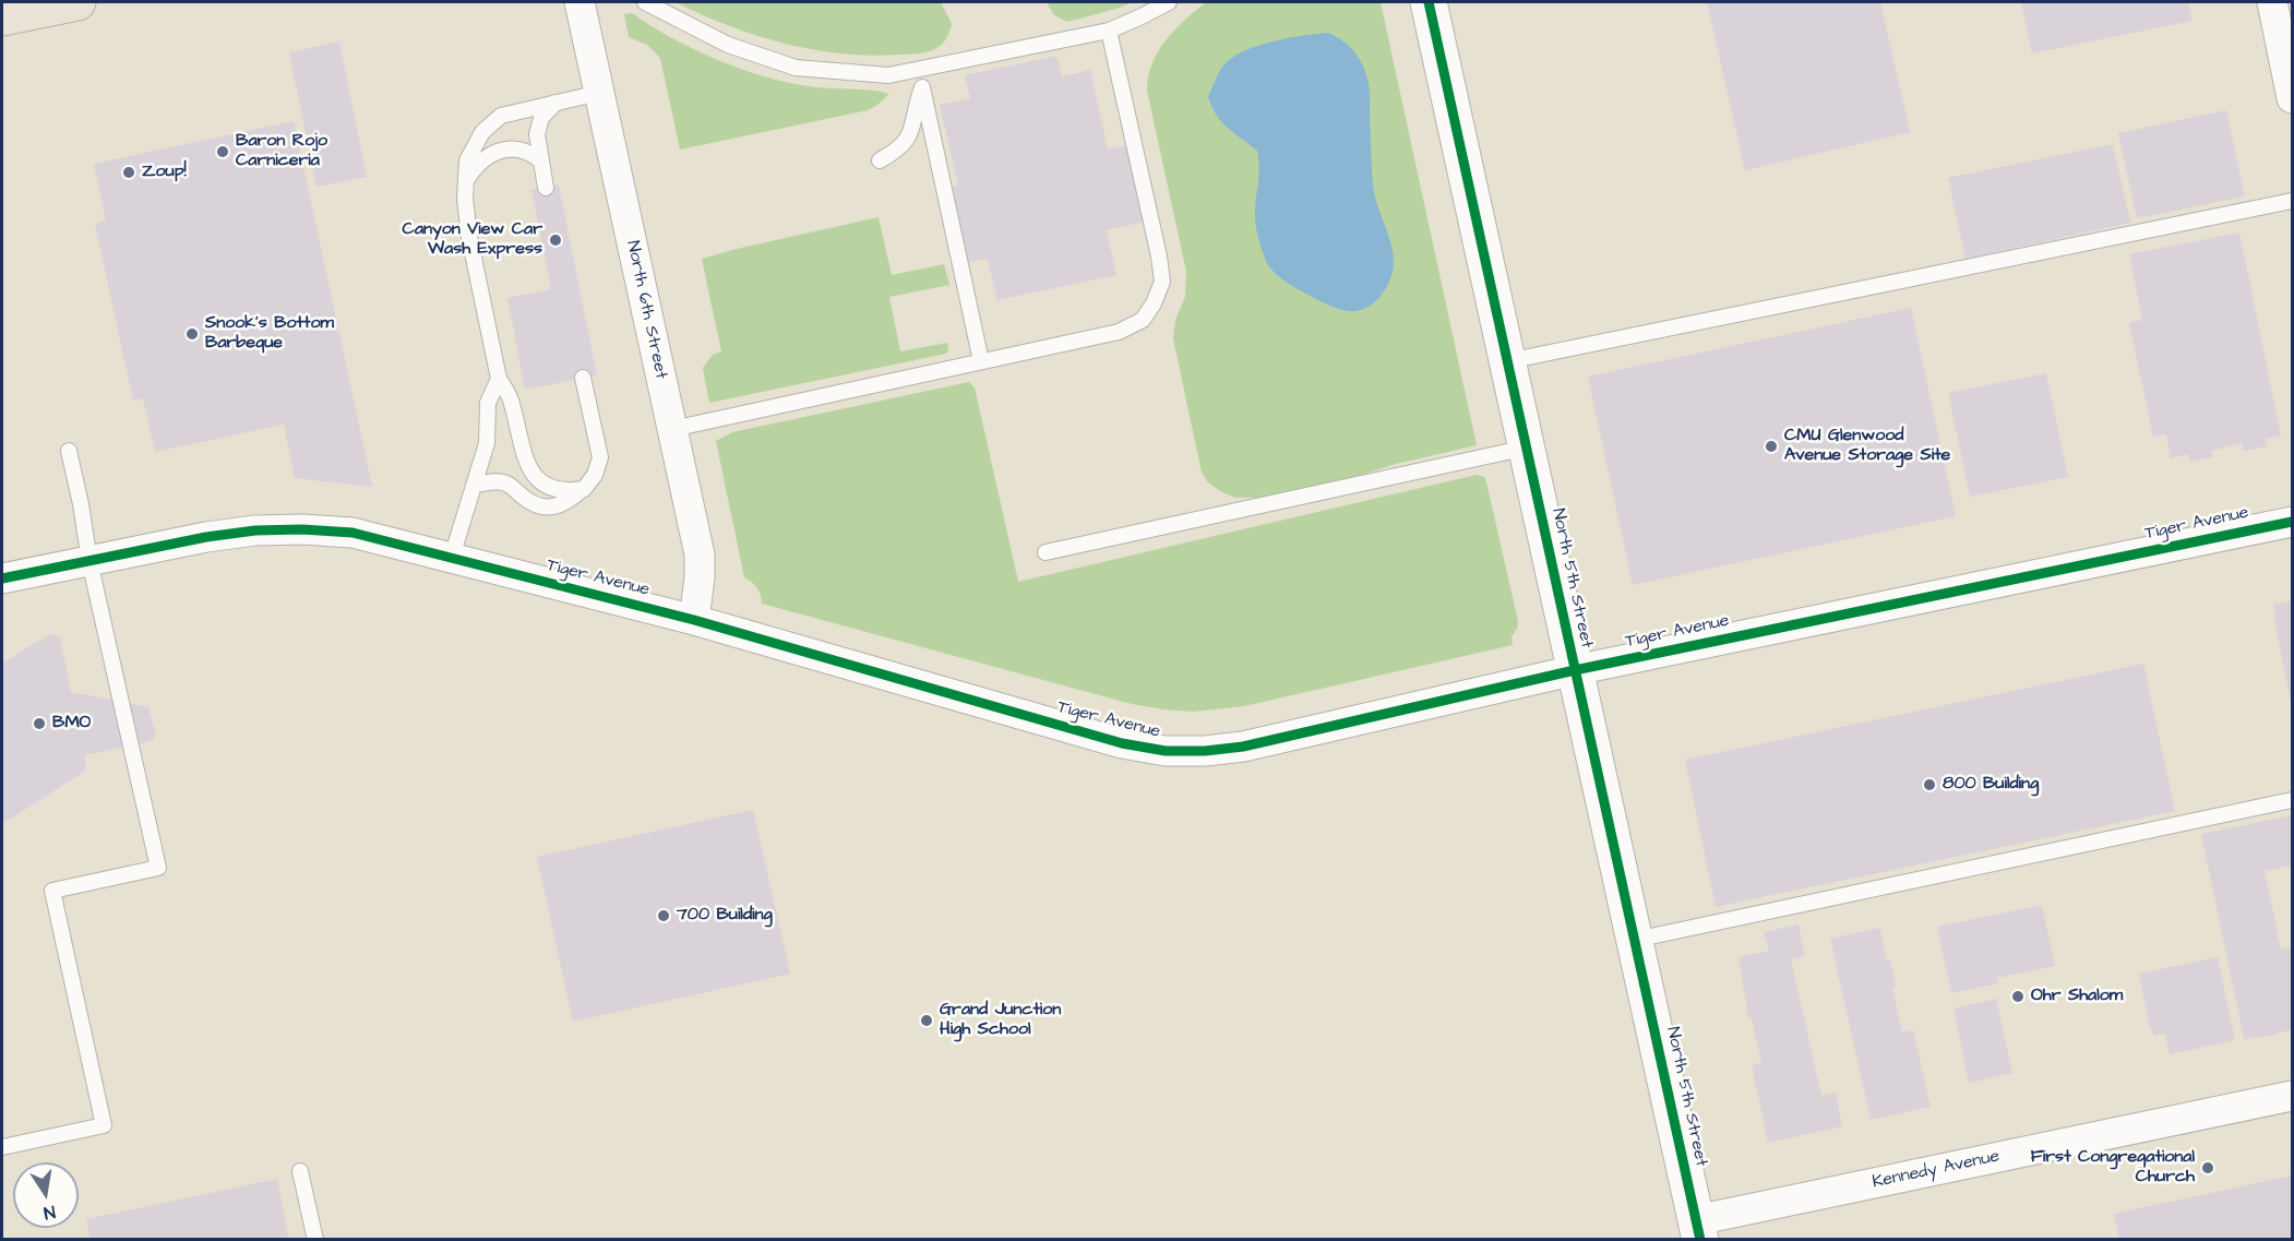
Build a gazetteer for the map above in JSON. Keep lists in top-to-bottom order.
{
  "streets": {
    "street": [
      "North 6th Street",
      "Tiger Avenue",
      "North 5th Street",
      "Kennedy Avenue"
    ]
  },
  "crossings": [
    ["North 6th Street", "Tiger Avenue"],
    ["Tiger Avenue", "North 5th Street"],
    ["North 5th Street", "Kennedy Avenue"]
  ],
  "places": [
    "Baron Rojo Carniceria",
    "Zoup!",
    "Canyon View Car Wash Express",
    "Snook's Bottom Barbeque",
    "CMU Glenwood Avenue Storage Site",
    "BMO",
    "800 Building",
    "700 Building",
    "Ohr Shalom",
    "Grand Junction High School",
    "First Congregational Church"
  ],
  "north": "bottom"
}
